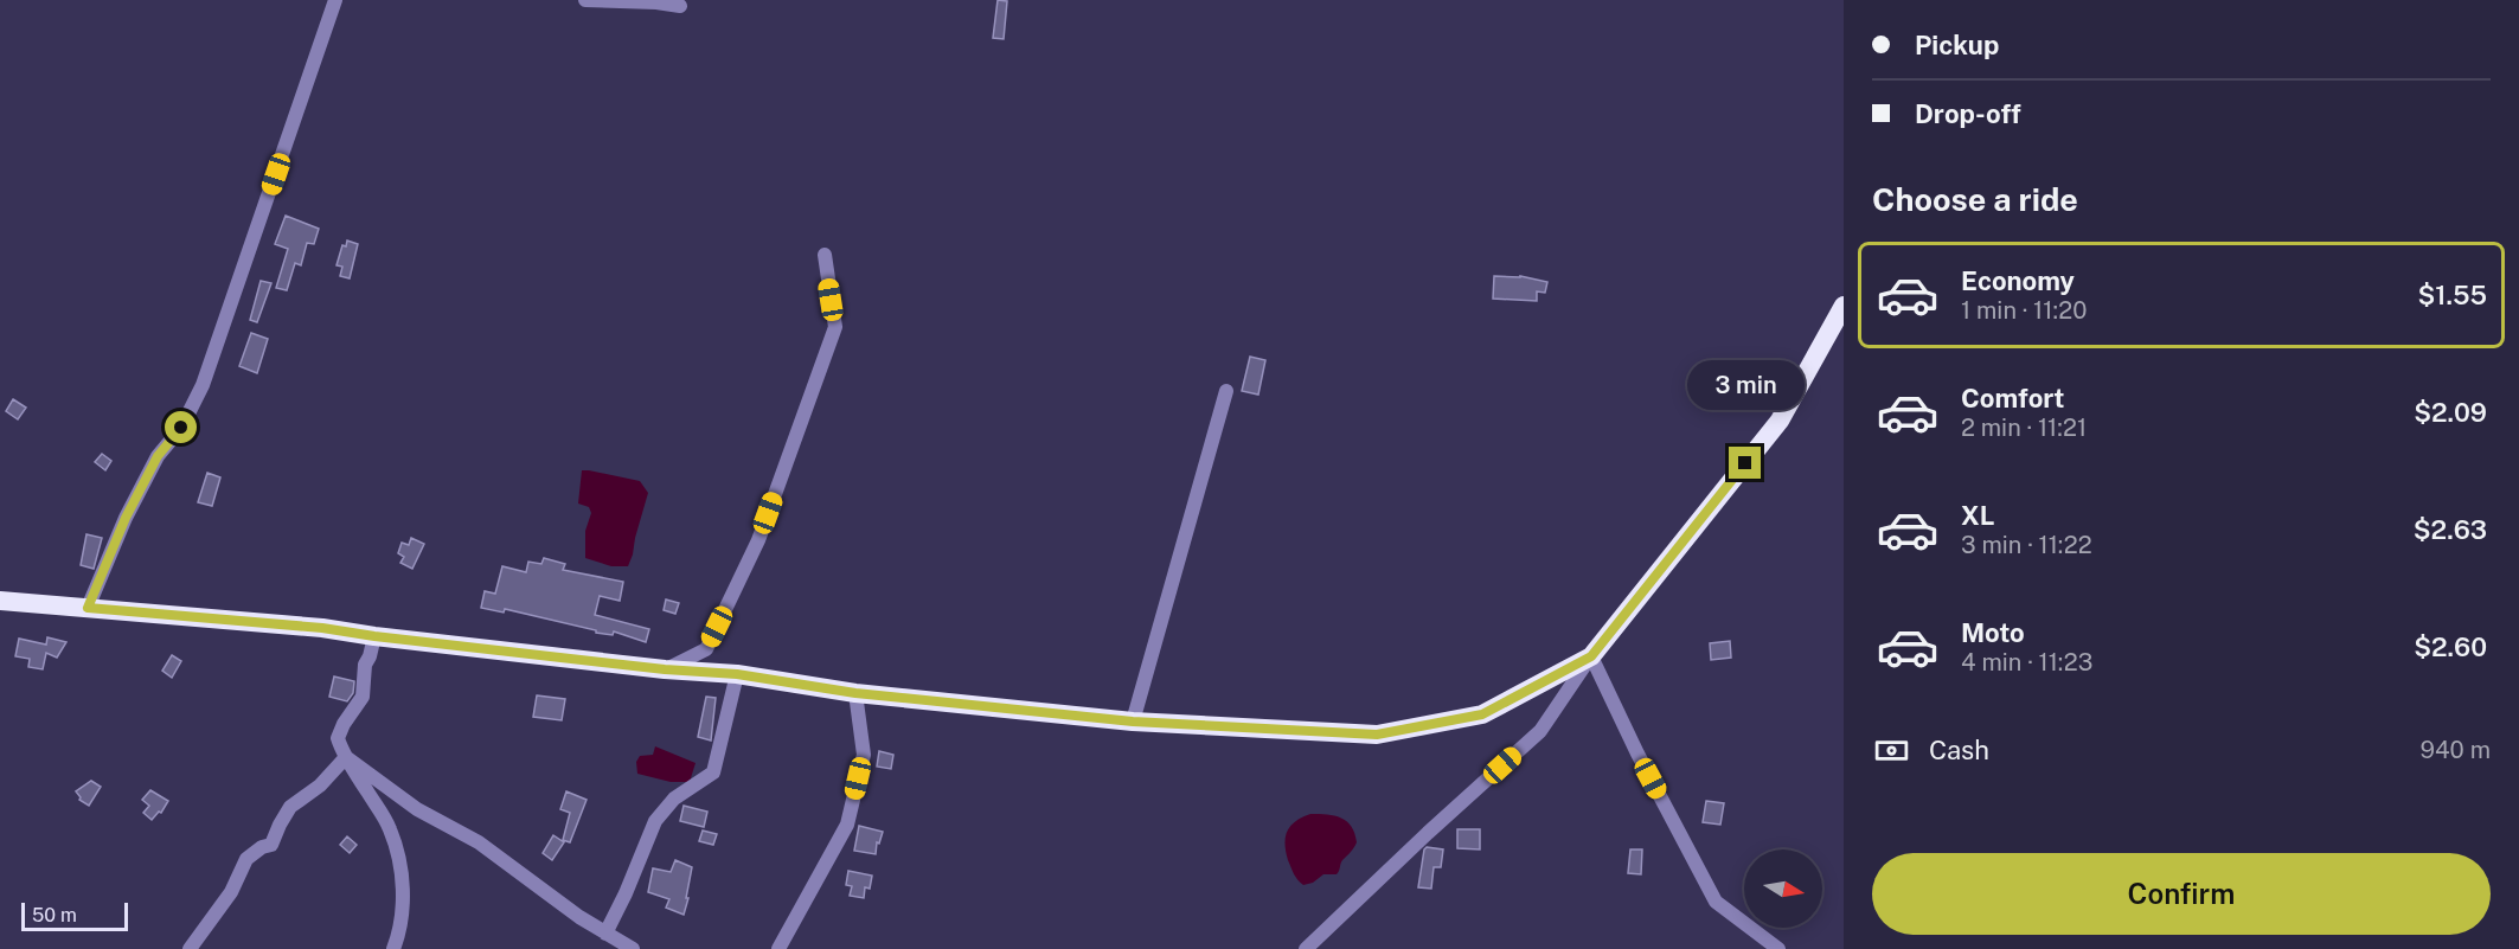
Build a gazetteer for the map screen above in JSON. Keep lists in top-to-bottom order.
{
  "scale_bar": "50 m",
  "north": "right",
  "page": {
    "banner": ["Pickup", "Drop-off"],
    "heading": "Choose a ride",
    "list": [
      {
        "name": "Economy",
        "note": "1 min · 11:20",
        "value": "$1.55"
      },
      {
        "name": "Comfort",
        "note": "2 min · 11:21",
        "value": "$2.09"
      },
      {
        "name": "XL",
        "note": "3 min · 11:22",
        "value": "$2.63"
      },
      {
        "name": "Moto",
        "note": "4 min · 11:23",
        "value": "$2.60"
      }
    ],
    "bubble": "3 min",
    "pay": ["Cash", "940 m"],
    "buttons": "Confirm",
    "scale": "50 m"
  }
}
